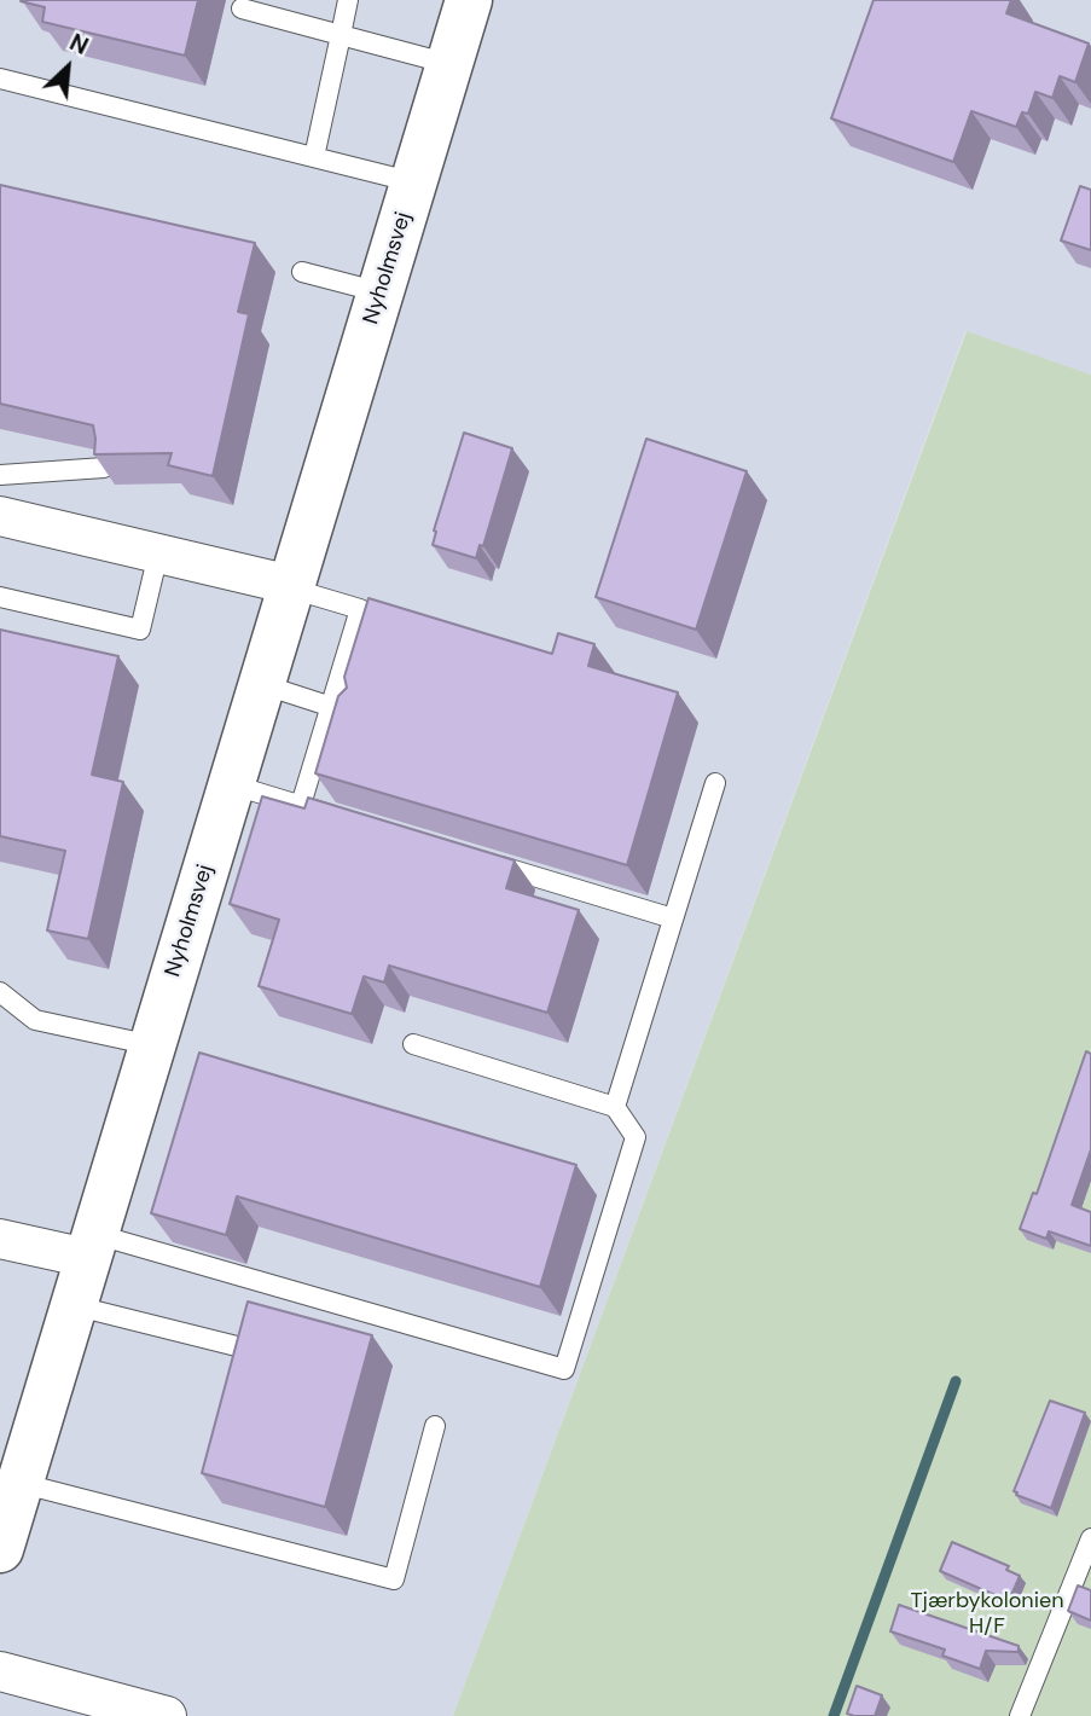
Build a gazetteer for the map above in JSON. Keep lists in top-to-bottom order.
{
  "streets": {
    "street": ["Nyholmsvej"]
  },
  "parks": ["Tjærbykolonien H/F"],
  "north": "top right"
}
